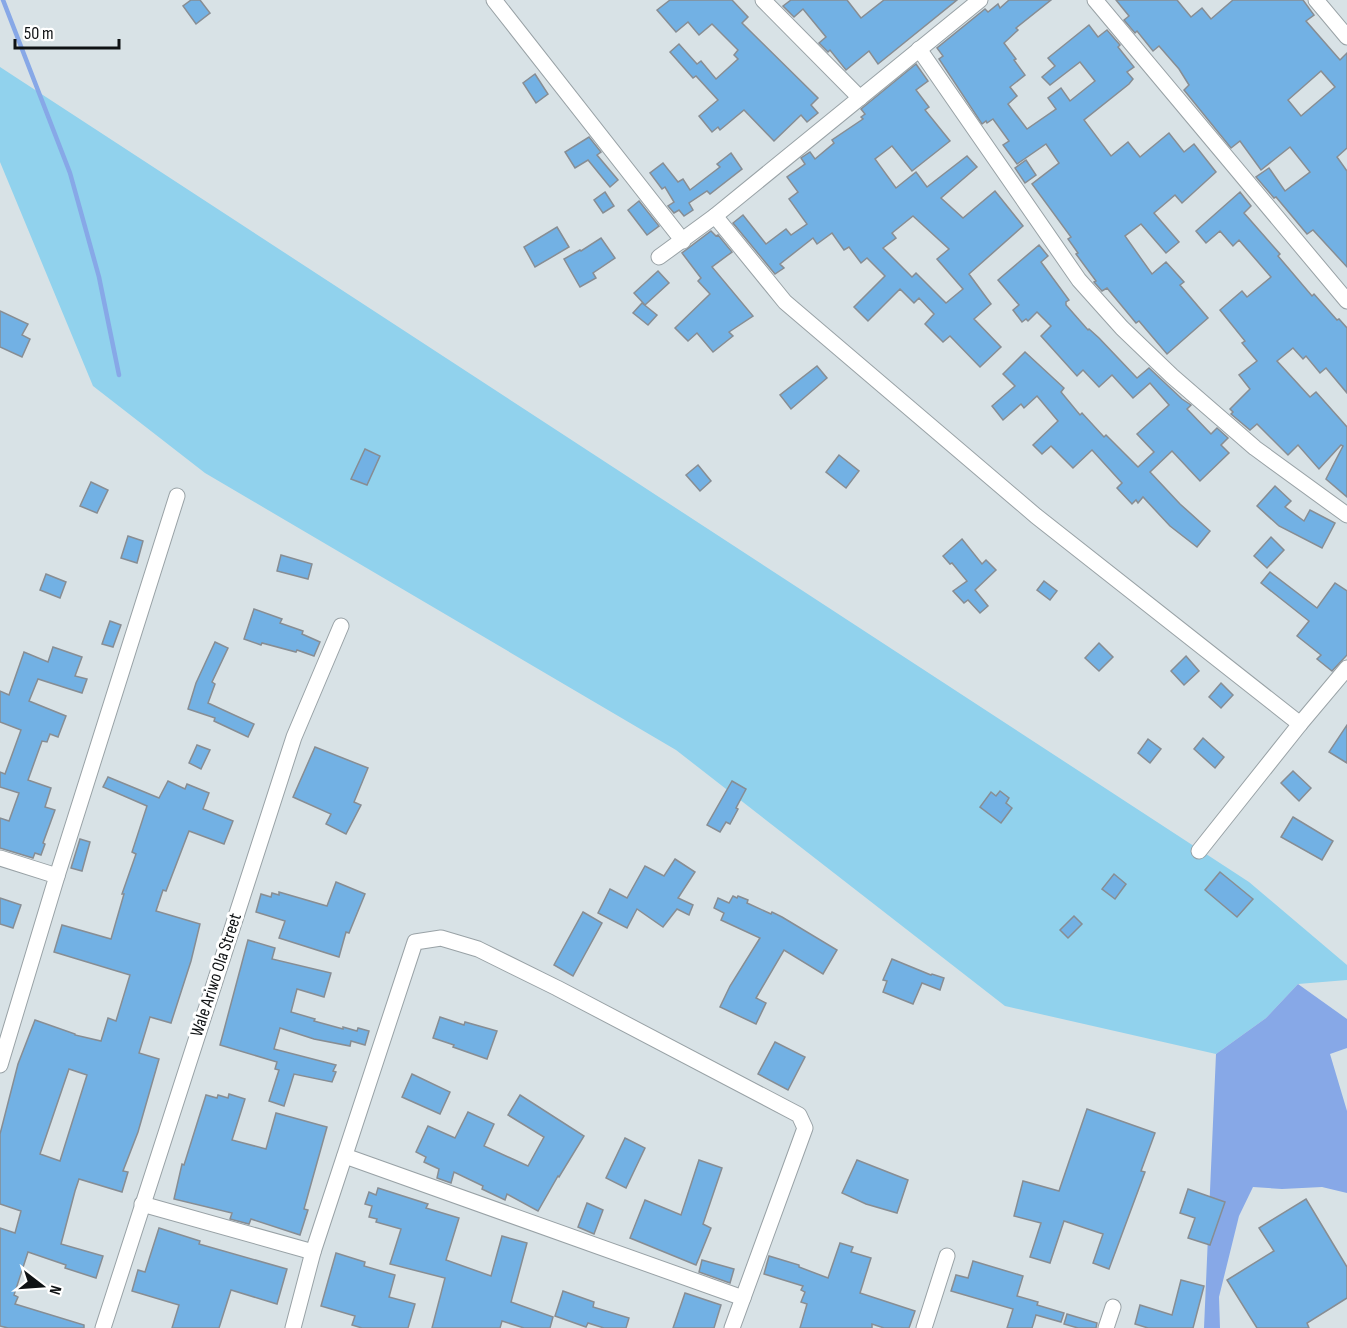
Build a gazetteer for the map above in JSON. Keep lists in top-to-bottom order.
{
  "streets": {
    "street": ["Wale Ariwo Ola Street"]
  },
  "scale_bar": "50 m",
  "north": "right"
}
